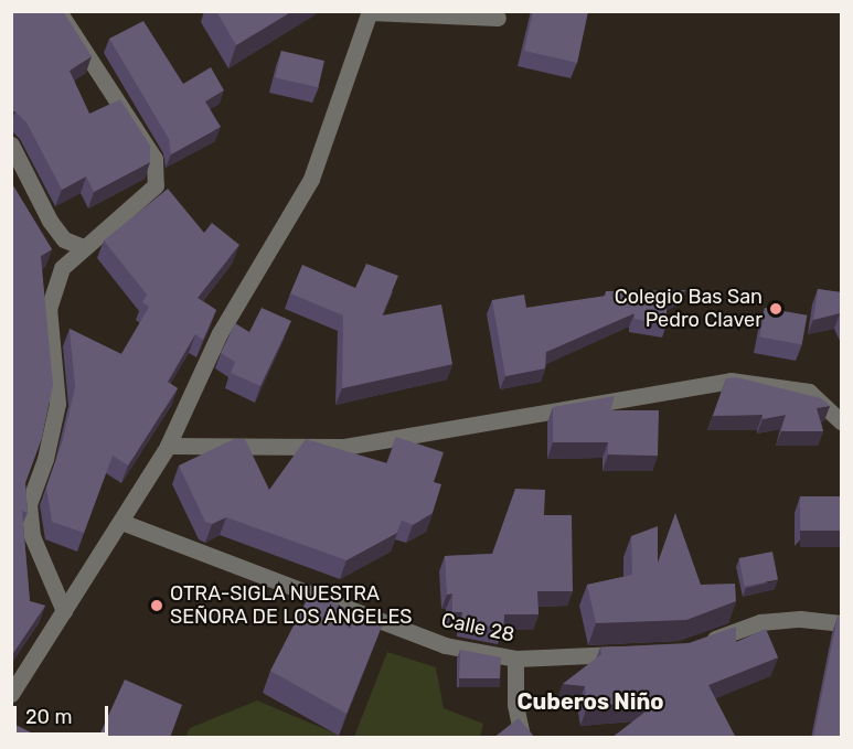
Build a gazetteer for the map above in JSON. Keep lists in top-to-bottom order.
{
  "streets": {
    "street": ["Calle 28"]
  },
  "districts": ["Cuberos Niño"],
  "places": ["Colegio Bas San Pedro Claver", "OTRA-SIGLA NUESTRA SEÑORA DE LOS ANGELES"],
  "scale_bar": "20 m"
}
